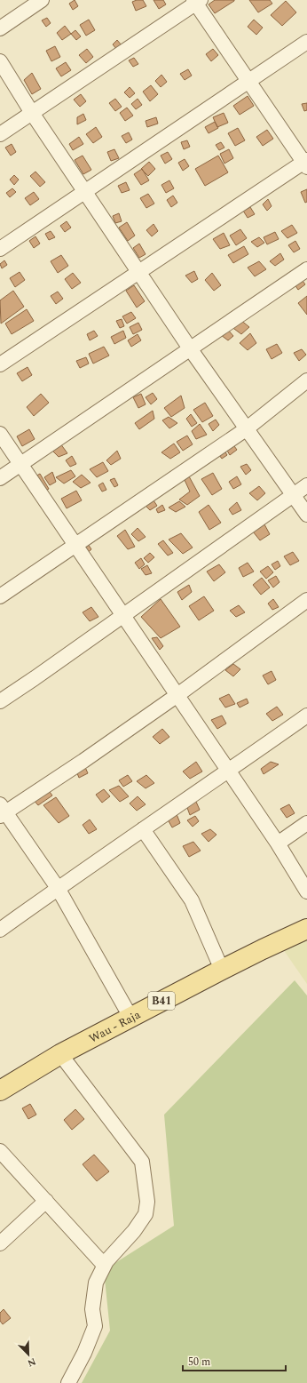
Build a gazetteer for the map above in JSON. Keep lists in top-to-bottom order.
{
  "streets": {
    "main road": ["B41", "Wau - Raja"]
  },
  "scale_bar": "50 m",
  "north": "bottom right"
}
